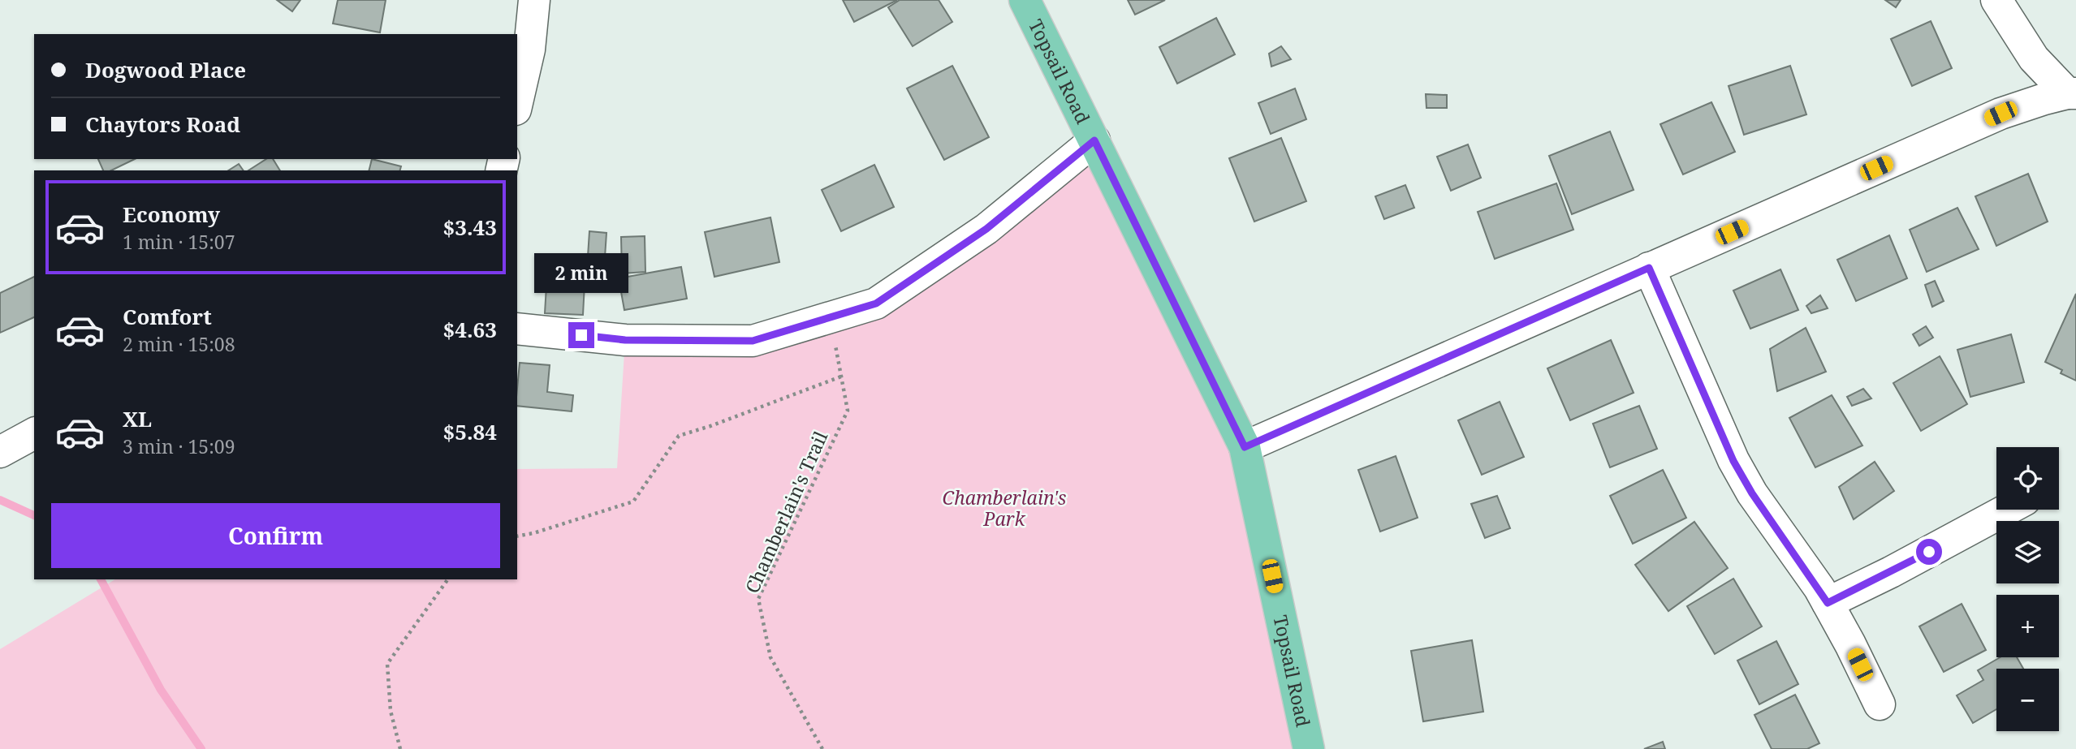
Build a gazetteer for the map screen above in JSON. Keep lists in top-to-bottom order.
{
  "streets": {
    "main road": ["Topsail Road"],
    "path": ["Chamberlain's Trail"]
  },
  "parks": ["Chamberlain's Park"],
  "page": {
    "banner": ["Dogwood Place", "Chaytors Road"],
    "list": [
      {
        "name": "Economy",
        "note": "1 min · 15:07",
        "value": "$3.43"
      },
      {
        "name": "Comfort",
        "note": "2 min · 15:08",
        "value": "$4.63"
      },
      {
        "name": "XL",
        "note": "3 min · 15:09",
        "value": "$5.84"
      }
    ],
    "bubble": "2 min",
    "map_buttons": ["+", "−"],
    "buttons": "Confirm"
  }
}
